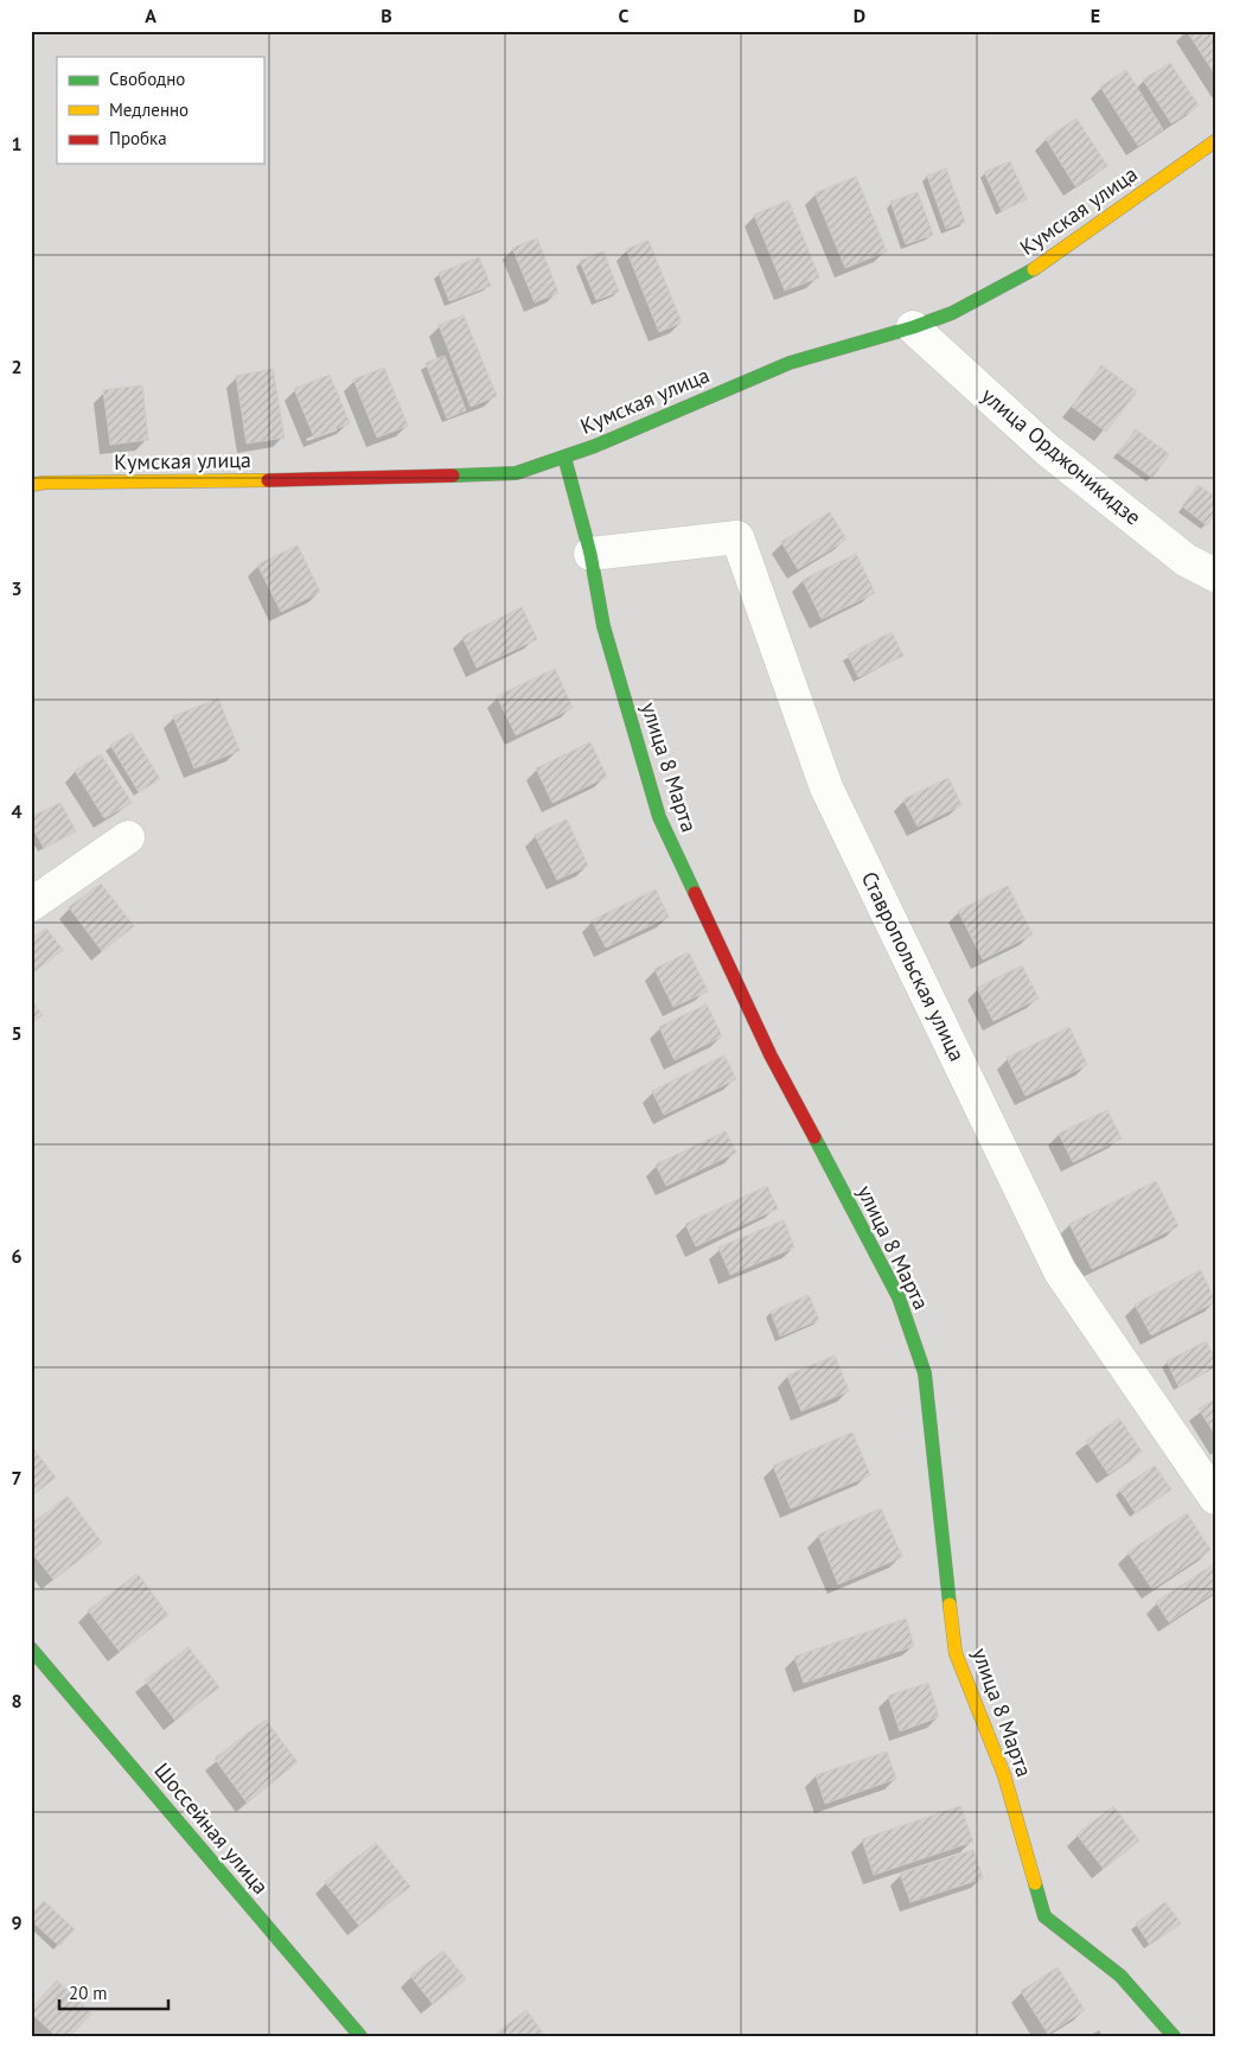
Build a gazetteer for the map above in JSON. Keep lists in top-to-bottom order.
{
  "streets": {
    "street": [
      "Кумская улица",
      "улица Орджоникидзе",
      "улица 8 Марта",
      "Ставропольская улица",
      "Шоссейная улица"
    ]
  },
  "crossings": [
    ["Кумская улица", "улица Орджоникидзе"],
    ["Кумская улица", "улица 8 Марта"],
    ["улица 8 Марта", "Ставропольская улица"]
  ],
  "legend": ["Свободно", "Медленно", "Пробка"],
  "scale_bar": "20 m",
  "grid": {
    "columns": [
      "A",
      "B",
      "C",
      "D",
      "E"
    ],
    "rows": [
      "1",
      "2",
      "3",
      "4",
      "5",
      "6",
      "7",
      "8",
      "9"
    ]
  }
}
